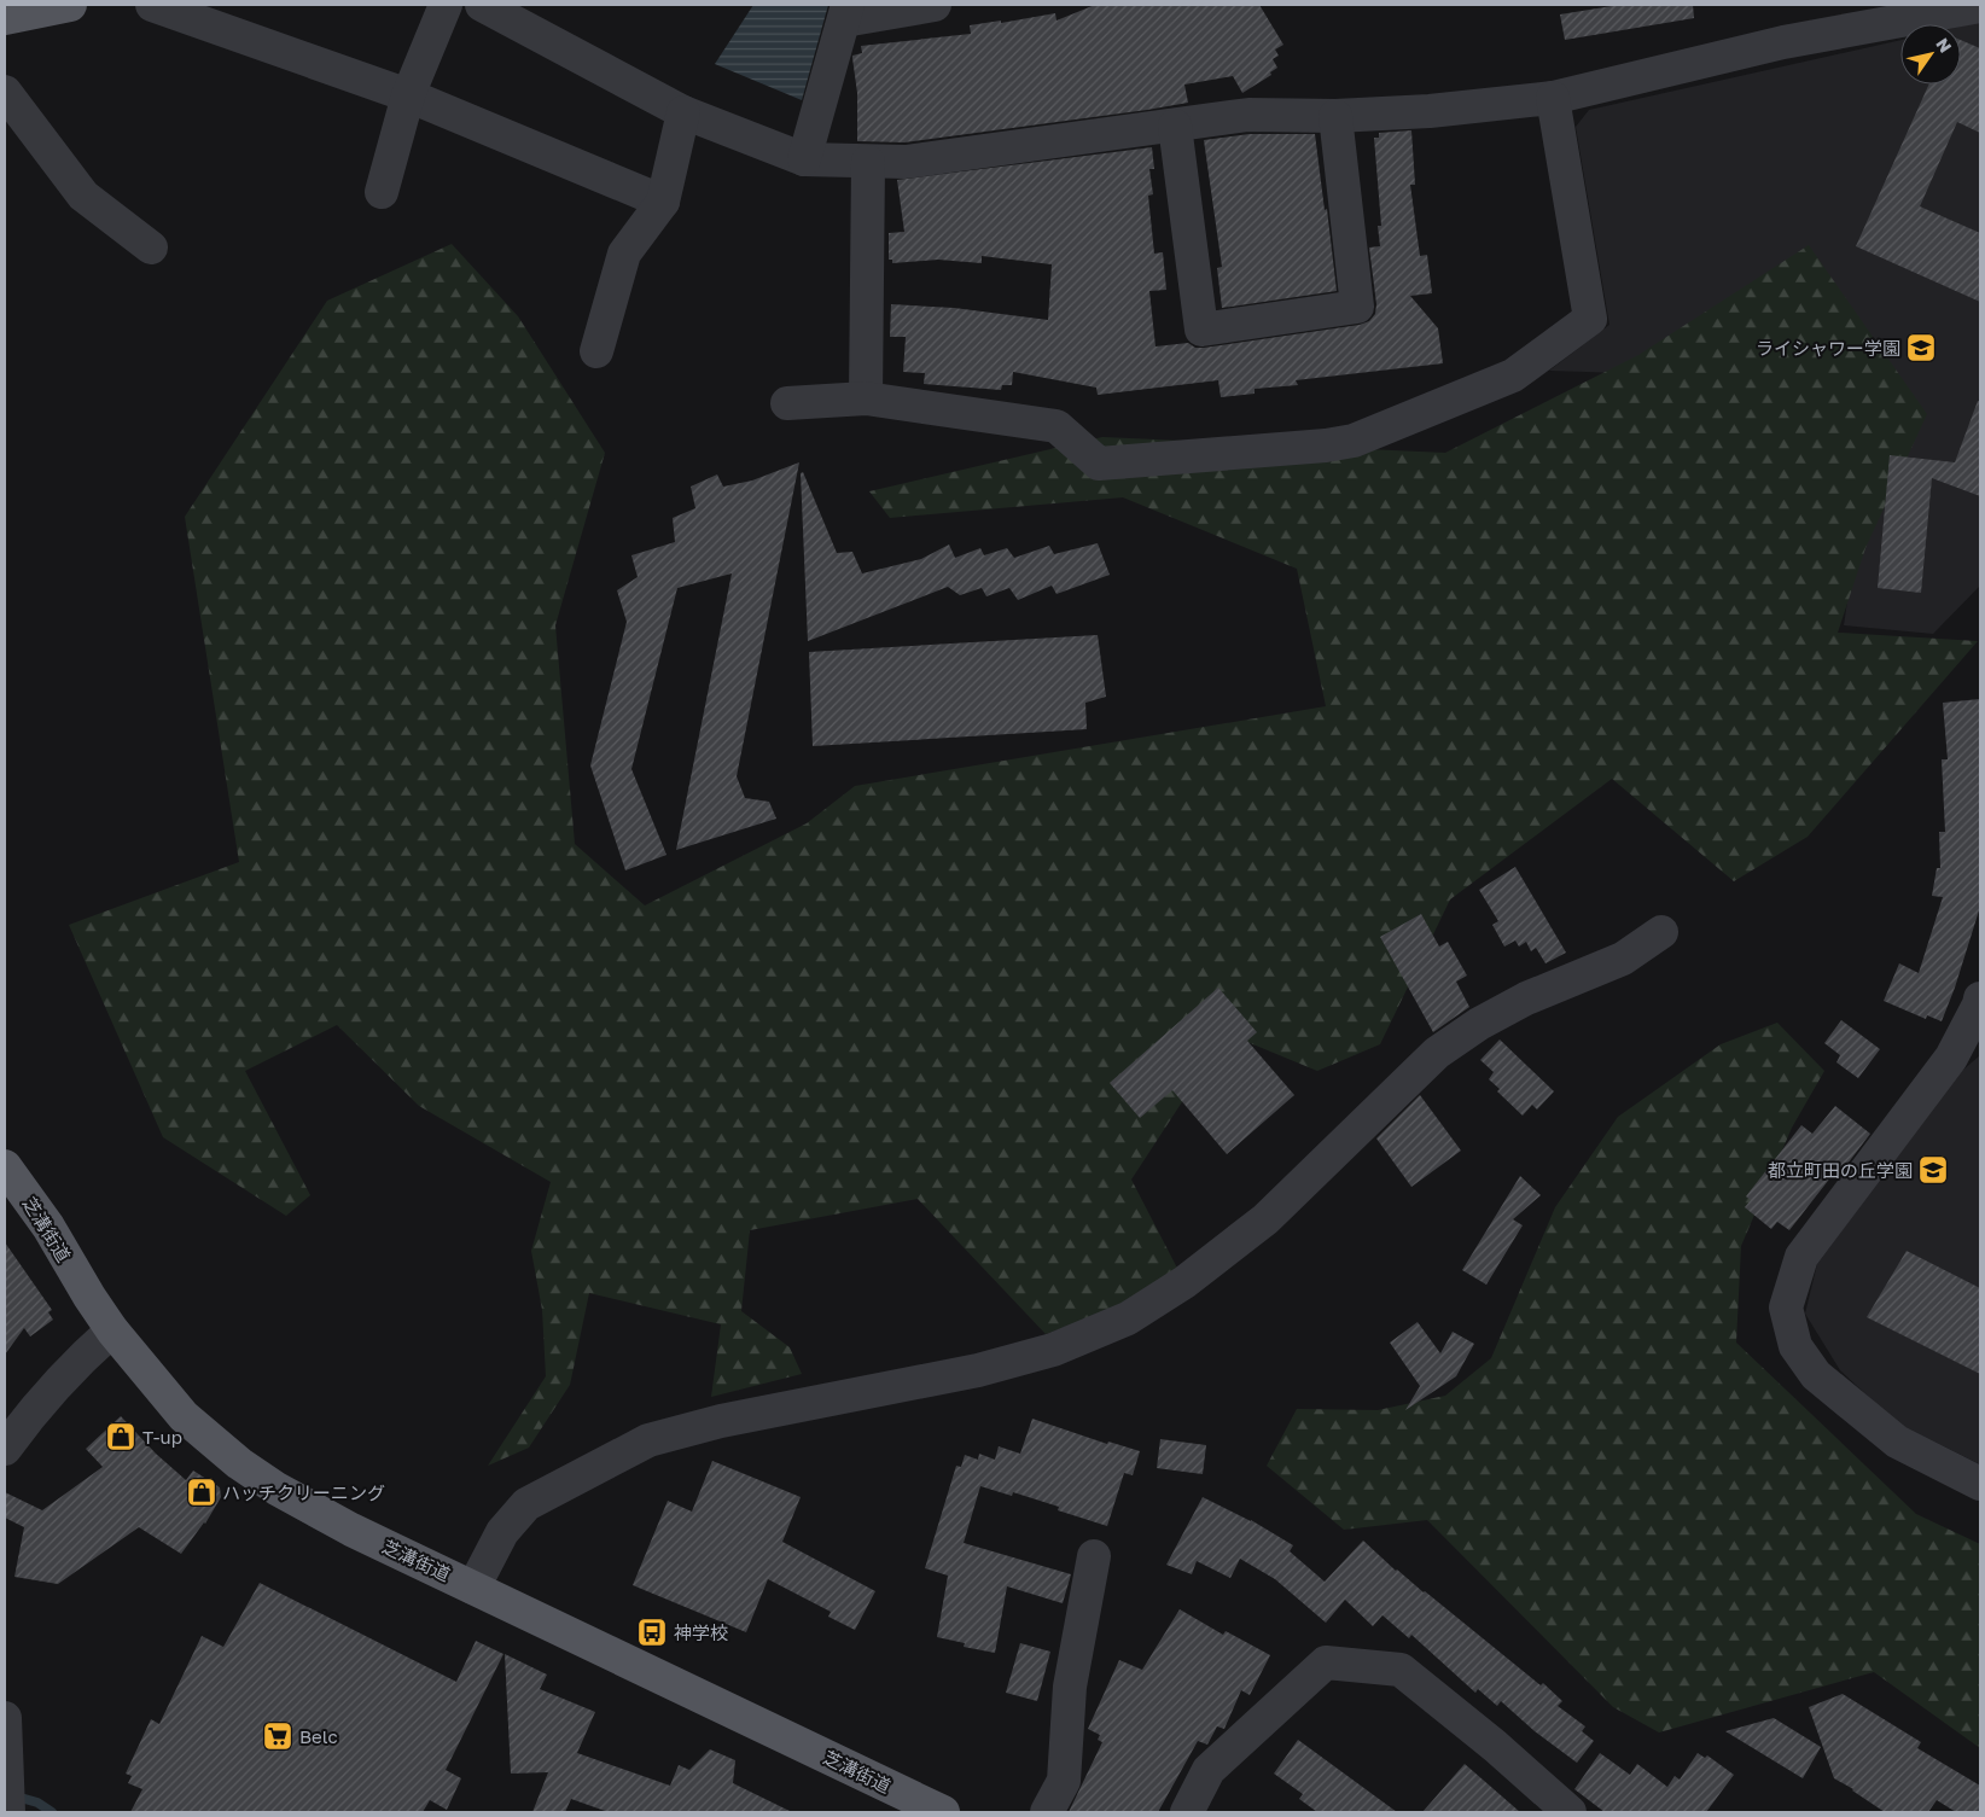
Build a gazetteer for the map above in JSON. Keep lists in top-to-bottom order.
{
  "streets": {
    "main road": ["芝溝街道"]
  },
  "places": {
    "school or university": ["ライシャワー学園", "都立町田の丘学園"],
    "shop": ["T-up", "ハッチクリーニング"],
    "bus stop": ["神学校"],
    "supermarket": ["Belc"]
  },
  "north": "top right"
}
